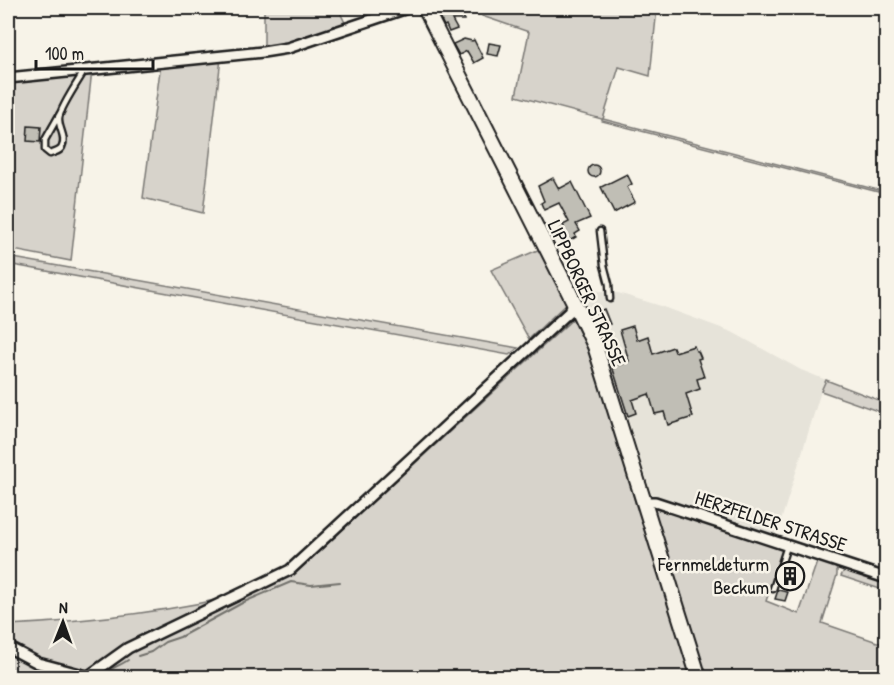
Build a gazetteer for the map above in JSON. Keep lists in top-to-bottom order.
{
  "streets": {
    "street": ["LIPPBORGER STRASSE", "HERZFELDER STRASSE"]
  },
  "crossings": [
    ["LIPPBORGER STRASSE", "HERZFELDER STRASSE"]
  ],
  "places": {
    "building": ["Fernmeldeturm Beckum"]
  },
  "scale_bar": "100 m",
  "north": "top"
}
